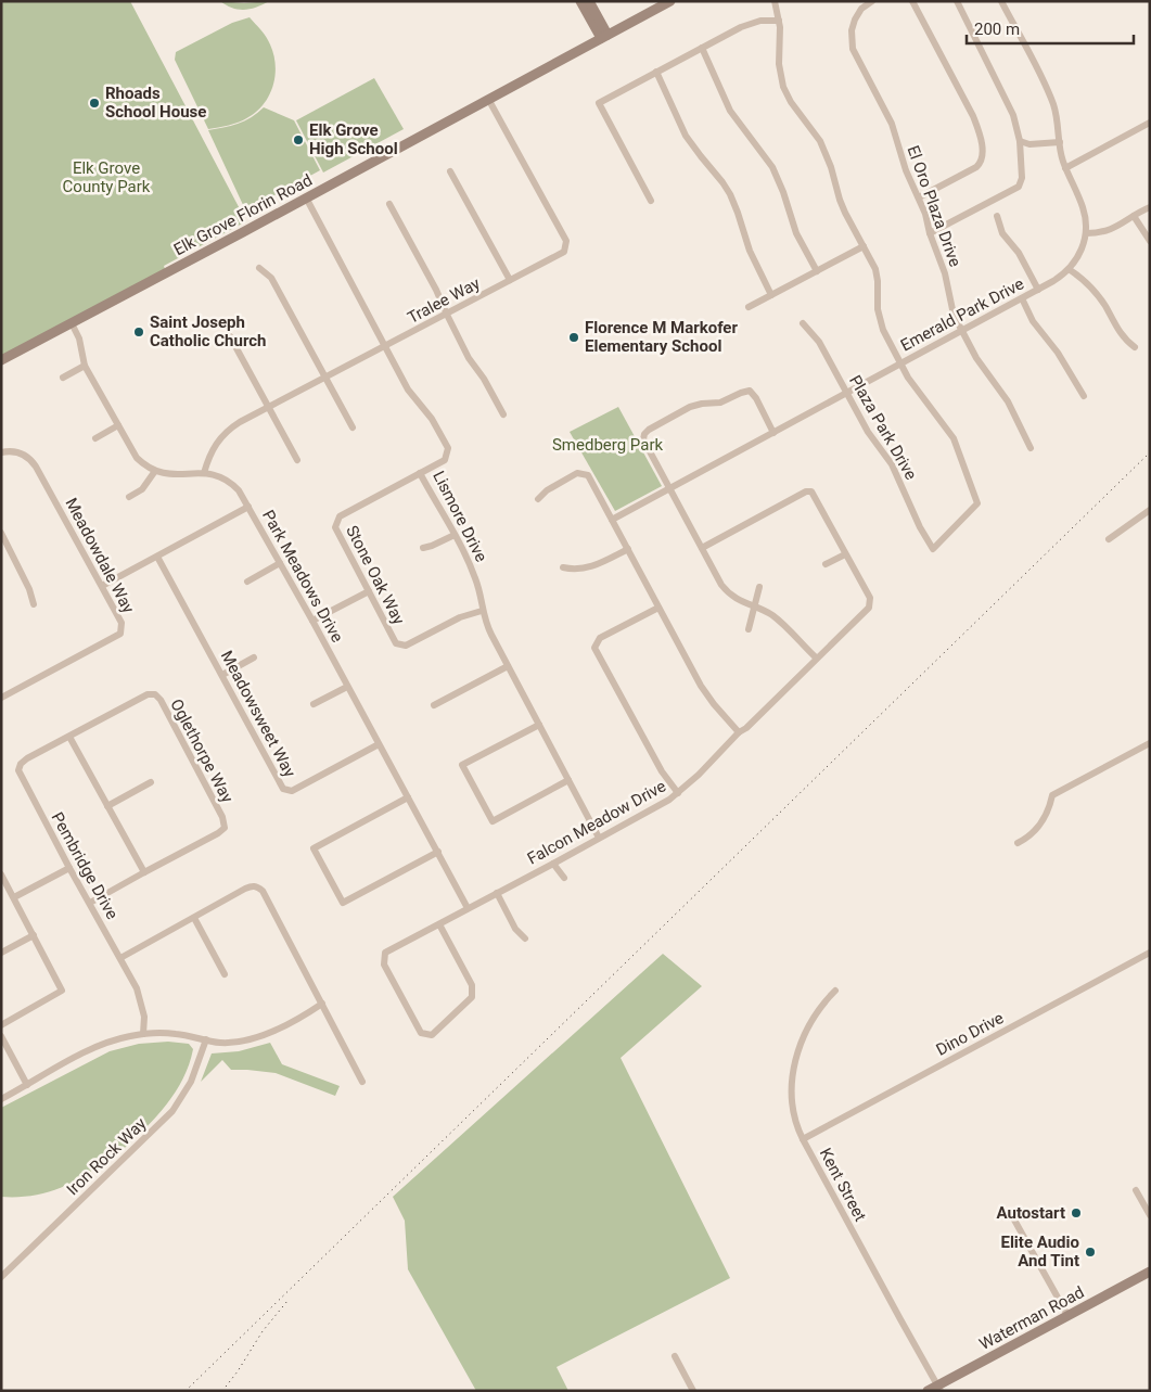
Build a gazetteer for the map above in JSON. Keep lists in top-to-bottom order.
{
  "streets": {
    "main road": ["Elk Grove Florin Road", "Waterman Road"],
    "street": [
      "El Oro Plaza Drive",
      "Tralee Way",
      "Emerald Park Drive",
      "Plaza Park Drive",
      "Lismore Drive",
      "Meadowdale Way",
      "Stone Oak Way",
      "Park Meadows Drive",
      "Meadowsweet Way",
      "Oglethorpe Way",
      "Falcon Meadow Drive",
      "Pembridge Drive",
      "Dino Drive",
      "Iron Rock Way",
      "Kent Street"
    ]
  },
  "crossings": [
    ["El Oro Plaza Drive", "Emerald Park Drive"],
    ["Elk Grove Florin Road", "Tralee Way"],
    ["Elk Grove Florin Road", "Lismore Drive"],
    ["Tralee Way", "Lismore Drive"],
    ["Tralee Way", "Park Meadows Drive"],
    ["Emerald Park Drive", "Plaza Park Drive"],
    ["Lismore Drive", "Stone Oak Way"],
    ["Lismore Drive", "Falcon Meadow Drive"],
    ["Park Meadows Drive", "Meadowsweet Way"],
    ["Park Meadows Drive", "Falcon Meadow Drive"],
    ["Oglethorpe Way", "Pembridge Drive"],
    ["Dino Drive", "Kent Street"],
    ["Kent Street", "Waterman Road"]
  ],
  "parks": ["Elk Grove County Park", "Smedberg Park"],
  "places": [
    "Rhoads School House",
    "Elk Grove High School",
    "Saint Joseph Catholic Church",
    "Florence M Markofer Elementary School",
    "Autostart",
    "Elite Audio And Tint"
  ],
  "scale_bar": "200 m"
}
